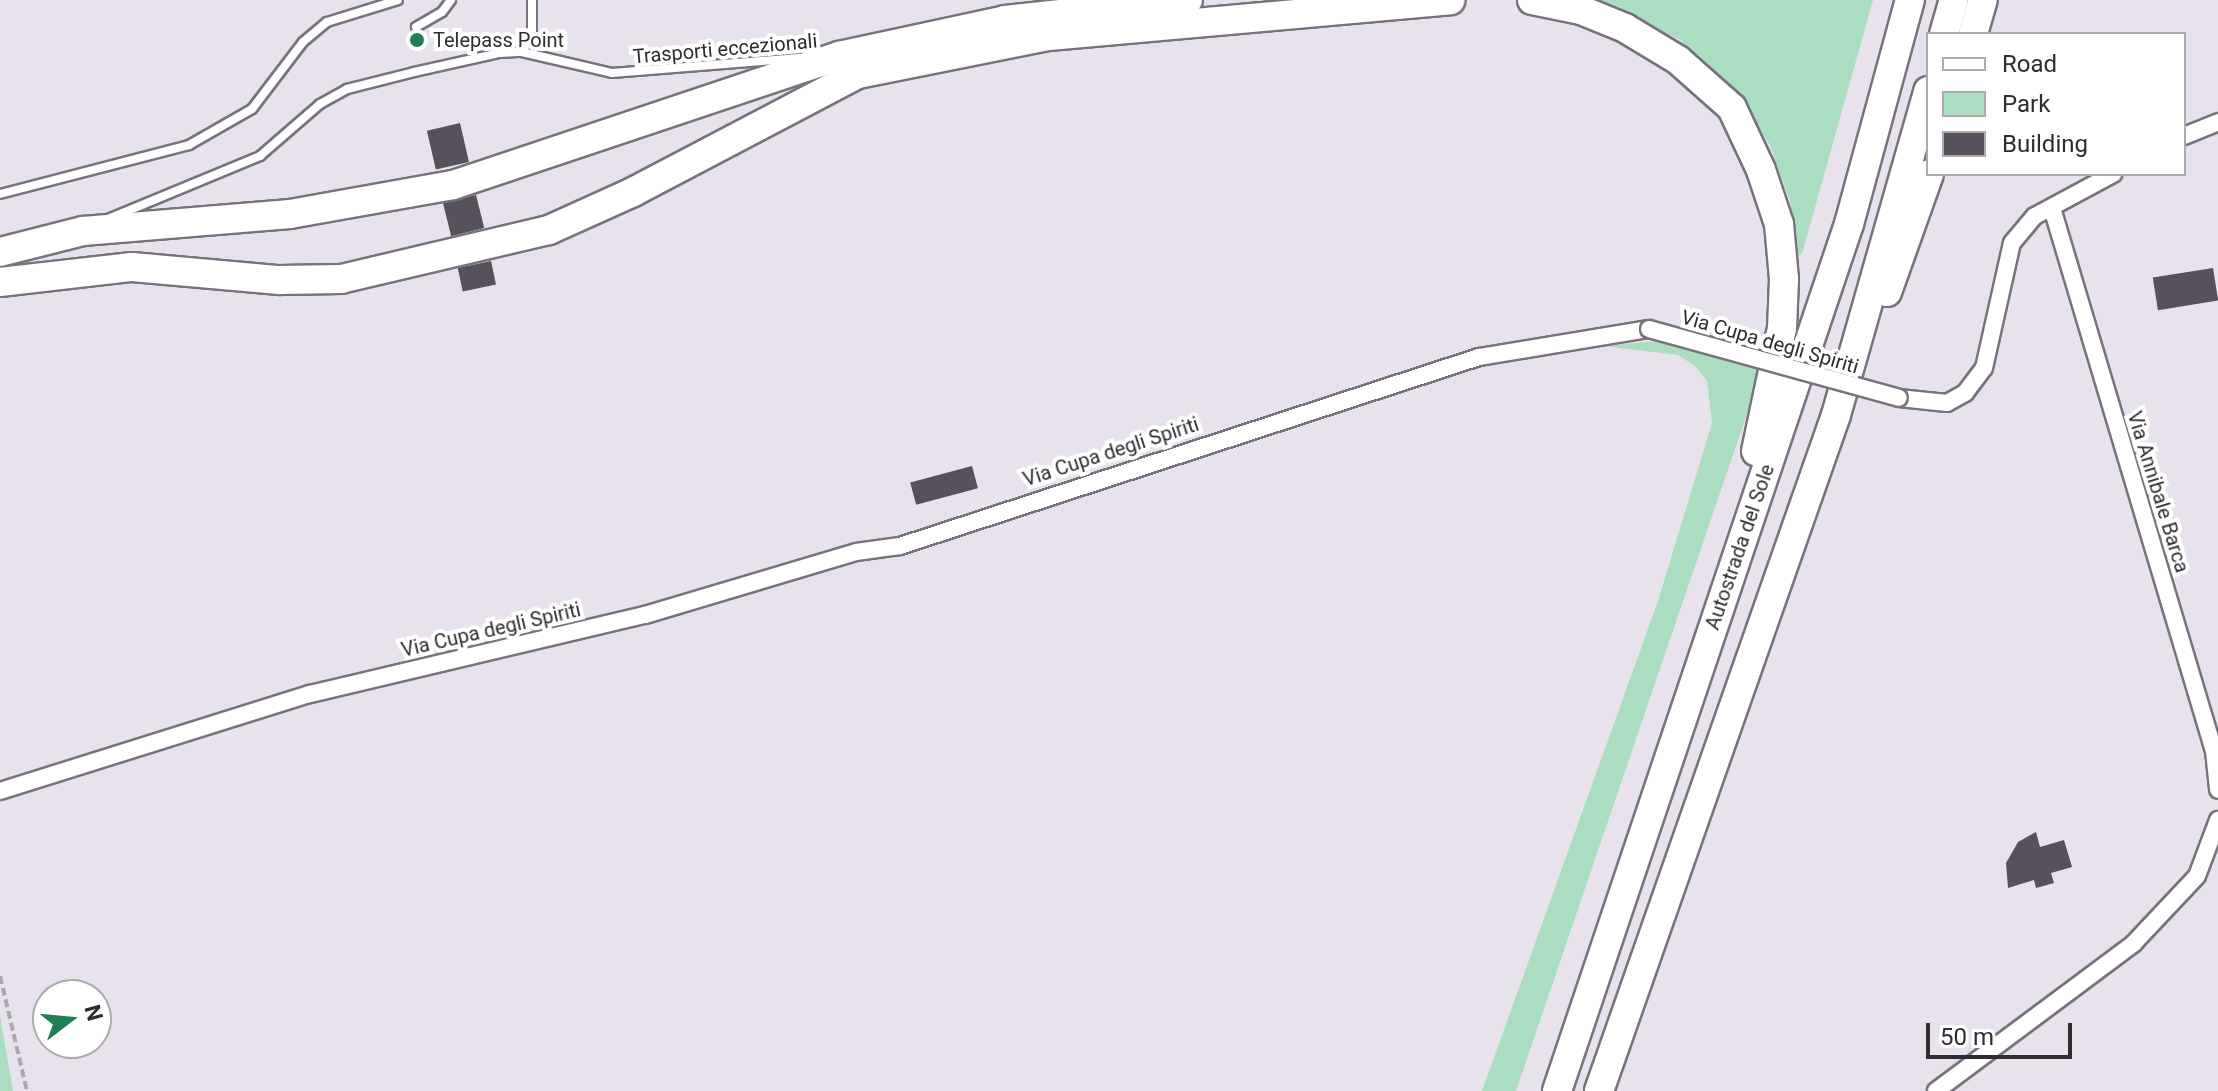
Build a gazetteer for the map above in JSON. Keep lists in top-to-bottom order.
{
  "streets": {
    "highway": ["Autostrada del Sole"],
    "street": ["Via Cupa degli Spiriti", "Via Annibale Barca"],
    "lane": ["Trasporti eccezionali"]
  },
  "crossings": [
    ["Via Cupa degli Spiriti", "Via Annibale Barca"]
  ],
  "places": ["Telepass Point"],
  "legend": ["Road", "Park", "Building"],
  "scale_bar": "50 m",
  "north": "right"
}
